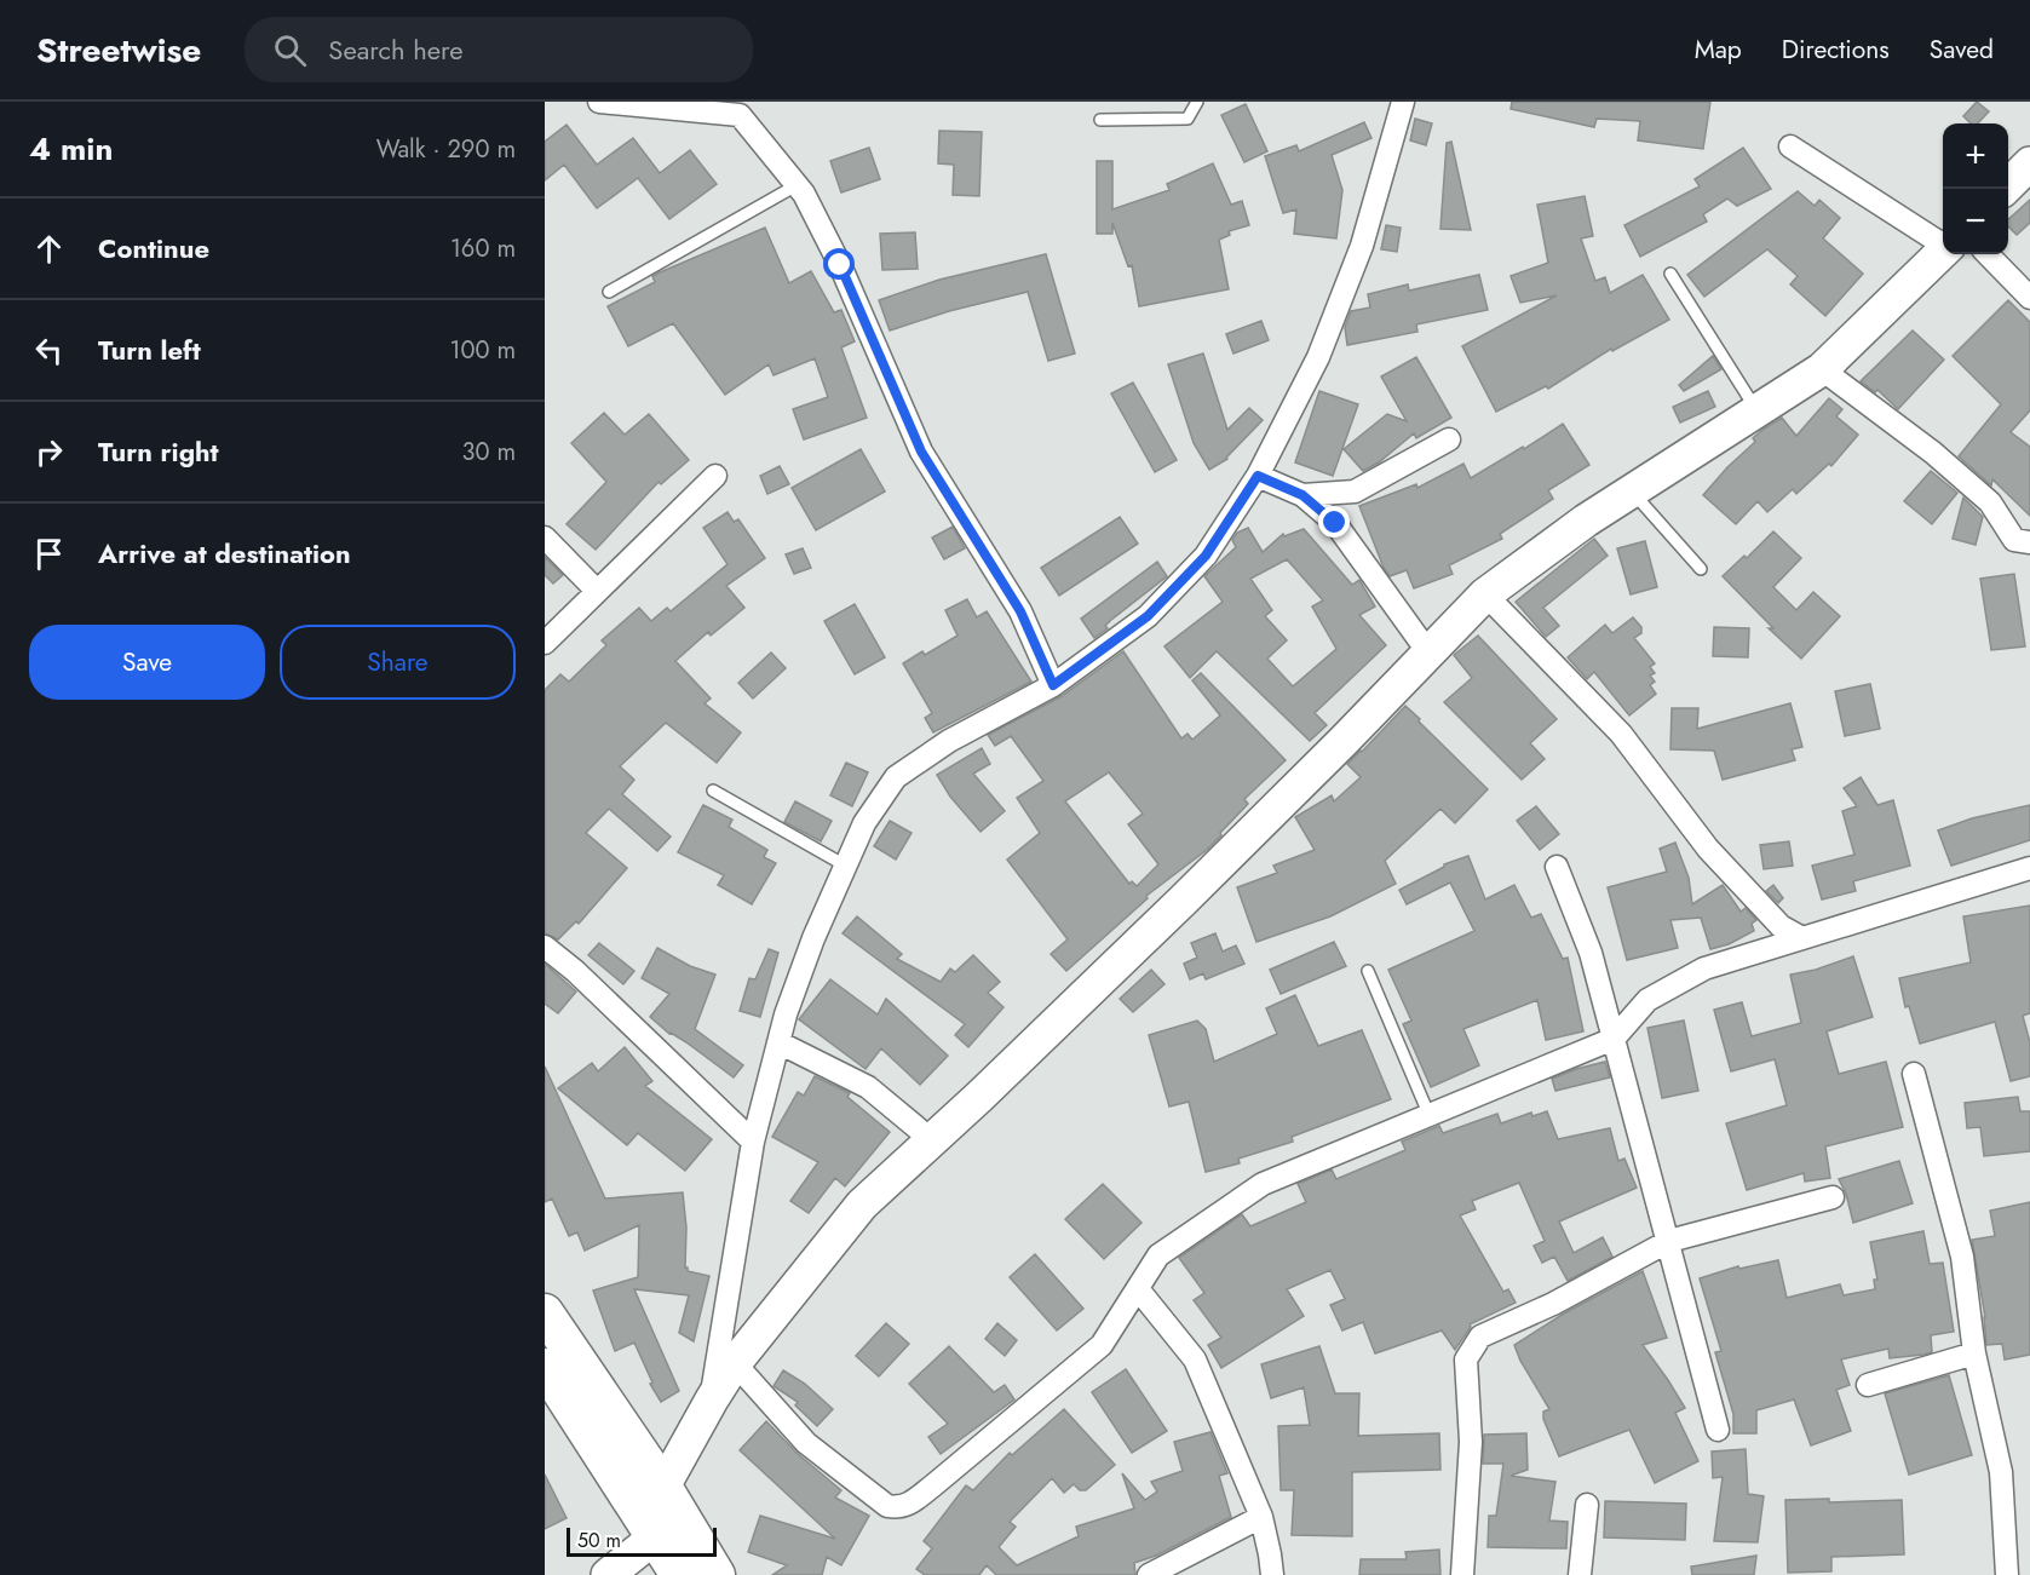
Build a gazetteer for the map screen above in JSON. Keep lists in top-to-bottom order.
{
  "scale_bar": "50 m",
  "page": {
    "header": "Streetwise",
    "search": "Search here",
    "nav": ["Map", "Directions", "Saved"],
    "heading": ["4 min", "Walk · 290 m"],
    "map_buttons": ["+", "−"],
    "list": [
      ["Continue", "160 m"],
      ["Turn left", "100 m"],
      ["Turn right", "30 m"],
      "Arrive at destination"
    ],
    "buttons": ["Save", "Share"],
    "scale": "50 m"
  }
}
